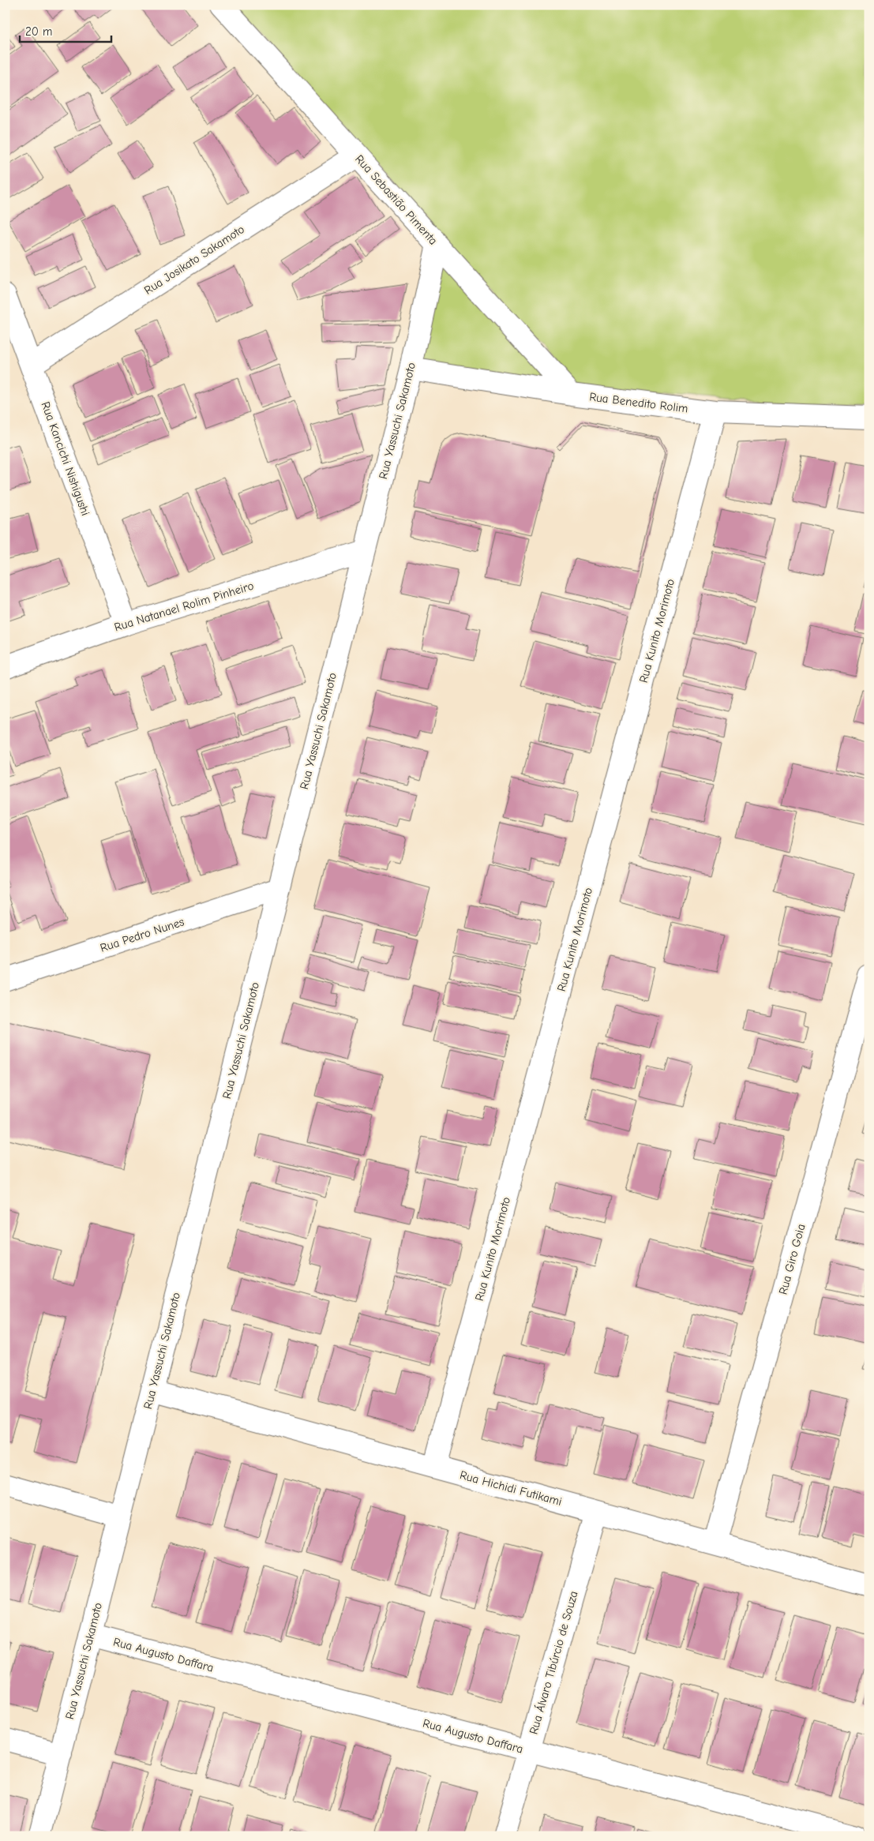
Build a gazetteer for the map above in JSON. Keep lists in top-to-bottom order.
{
  "streets": {
    "street": [
      "Rua Sebastião Pimenta",
      "Rua Josikato Sakamoto",
      "Rua Benedito Rolim",
      "Rua Yassuchi Sakamoto",
      "Rua Kancichi Nishigushi",
      "Rua Natanael Rolim Pinheiro",
      "Rua Kunito Morimoto",
      "Rua Pedro Nunes",
      "Rua Giro Goia",
      "Rua Hichidi Futikami",
      "Rua Augusto Daffara",
      "Rua Álvaro Tibúrcio de Souza"
    ]
  },
  "crossings": [
    ["Rua Sebastião Pimenta", "Rua Josikato Sakamoto"],
    ["Rua Sebastião Pimenta", "Rua Benedito Rolim"],
    ["Rua Sebastião Pimenta", "Rua Yassuchi Sakamoto"],
    ["Rua Josikato Sakamoto", "Rua Kancichi Nishigushi"],
    ["Rua Benedito Rolim", "Rua Yassuchi Sakamoto"],
    ["Rua Benedito Rolim", "Rua Kunito Morimoto"],
    ["Rua Yassuchi Sakamoto", "Rua Natanael Rolim Pinheiro"],
    ["Rua Yassuchi Sakamoto", "Rua Pedro Nunes"],
    ["Rua Yassuchi Sakamoto", "Rua Hichidi Futikami"],
    ["Rua Yassuchi Sakamoto", "Rua Augusto Daffara"],
    ["Rua Kancichi Nishigushi", "Rua Natanael Rolim Pinheiro"],
    ["Rua Kunito Morimoto", "Rua Hichidi Futikami"],
    ["Rua Giro Goia", "Rua Hichidi Futikami"],
    ["Rua Hichidi Futikami", "Rua Álvaro Tibúrcio de Souza"],
    ["Rua Augusto Daffara", "Rua Álvaro Tibúrcio de Souza"]
  ],
  "scale_bar": "20 m"
}
